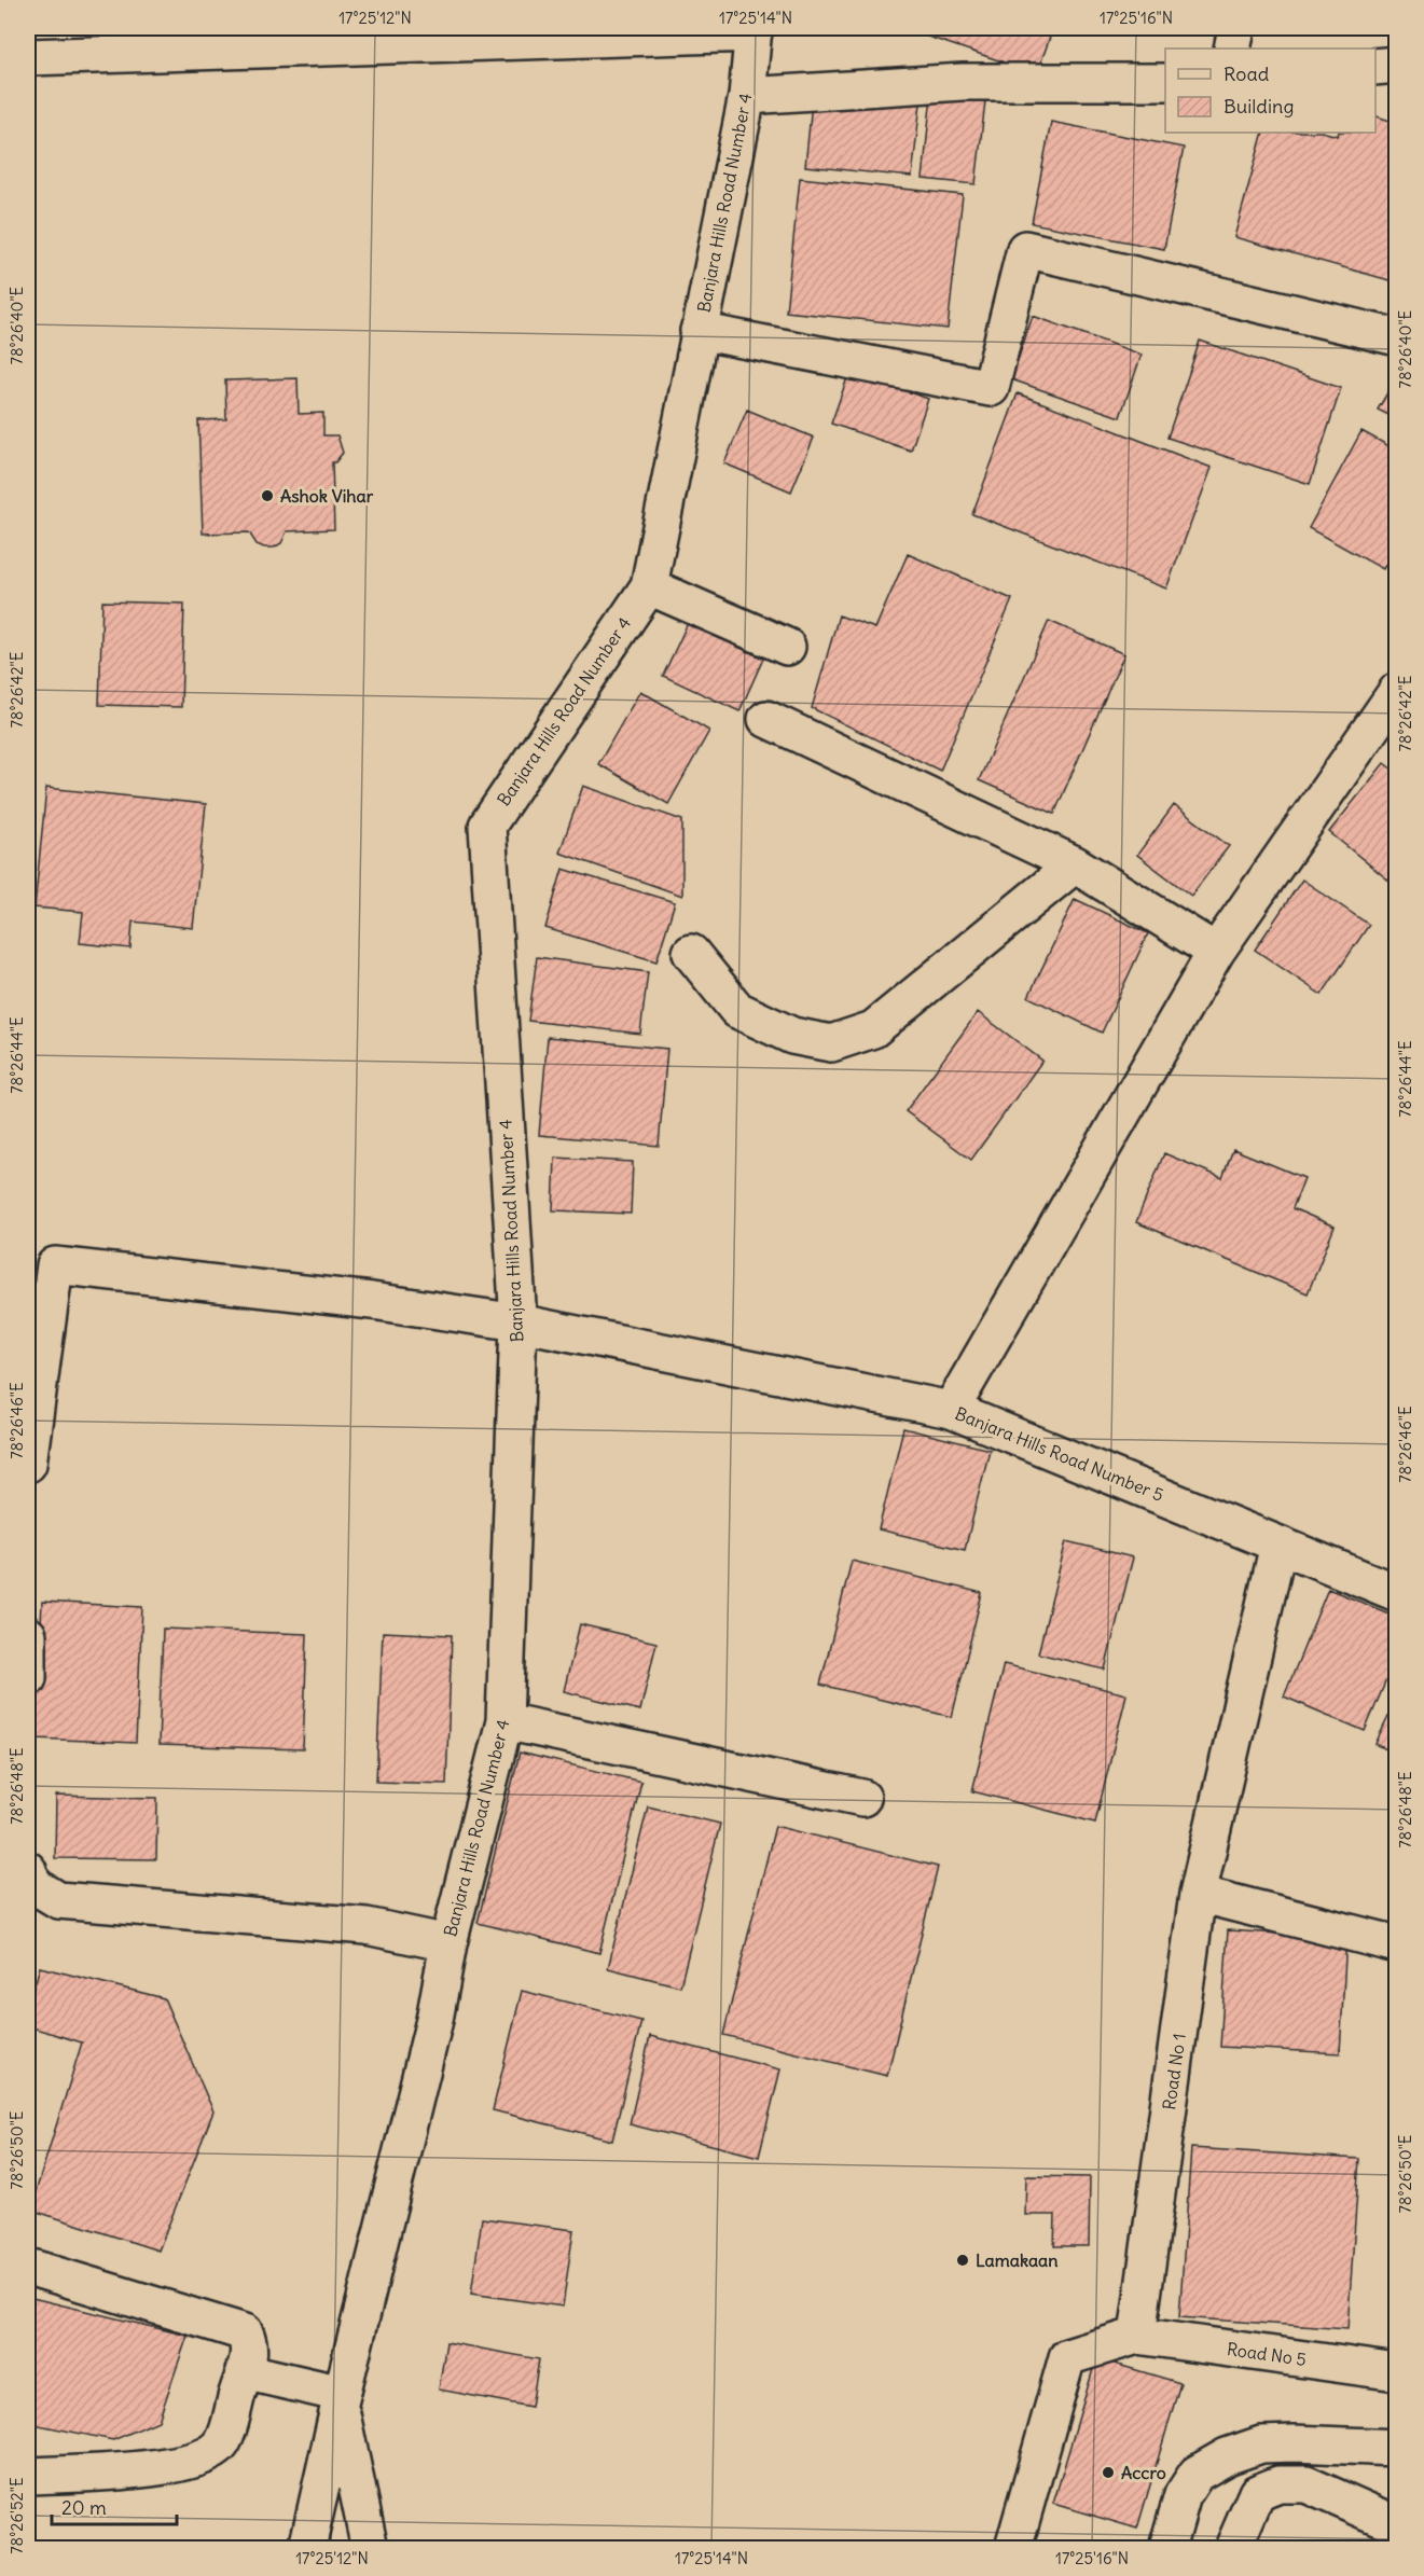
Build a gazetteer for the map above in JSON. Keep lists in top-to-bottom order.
{
  "streets": {
    "street": [
      "Banjara Hills Road Number 4",
      "Banjara Hills Road Number 5",
      "Road No 1",
      "Road No 5"
    ]
  },
  "crossings": [
    ["Banjara Hills Road Number 4", "Banjara Hills Road Number 5"],
    ["Banjara Hills Road Number 5", "Road No 1"],
    ["Road No 1", "Road No 5"]
  ],
  "places": ["Ashok Vihar", "Lamakaan", "Accro"],
  "legend": ["Road", "Building"],
  "scale_bar": "20 m",
  "coordinates": [
    "17°25'12\"N",
    "17°25'14\"N",
    "17°25'16\"N",
    "78°26'40\"E",
    "78°26'42\"E",
    "78°26'44\"E",
    "78°26'46\"E",
    "78°26'48\"E",
    "78°26'50\"E",
    "78°26'52\"E"
  ]
}
